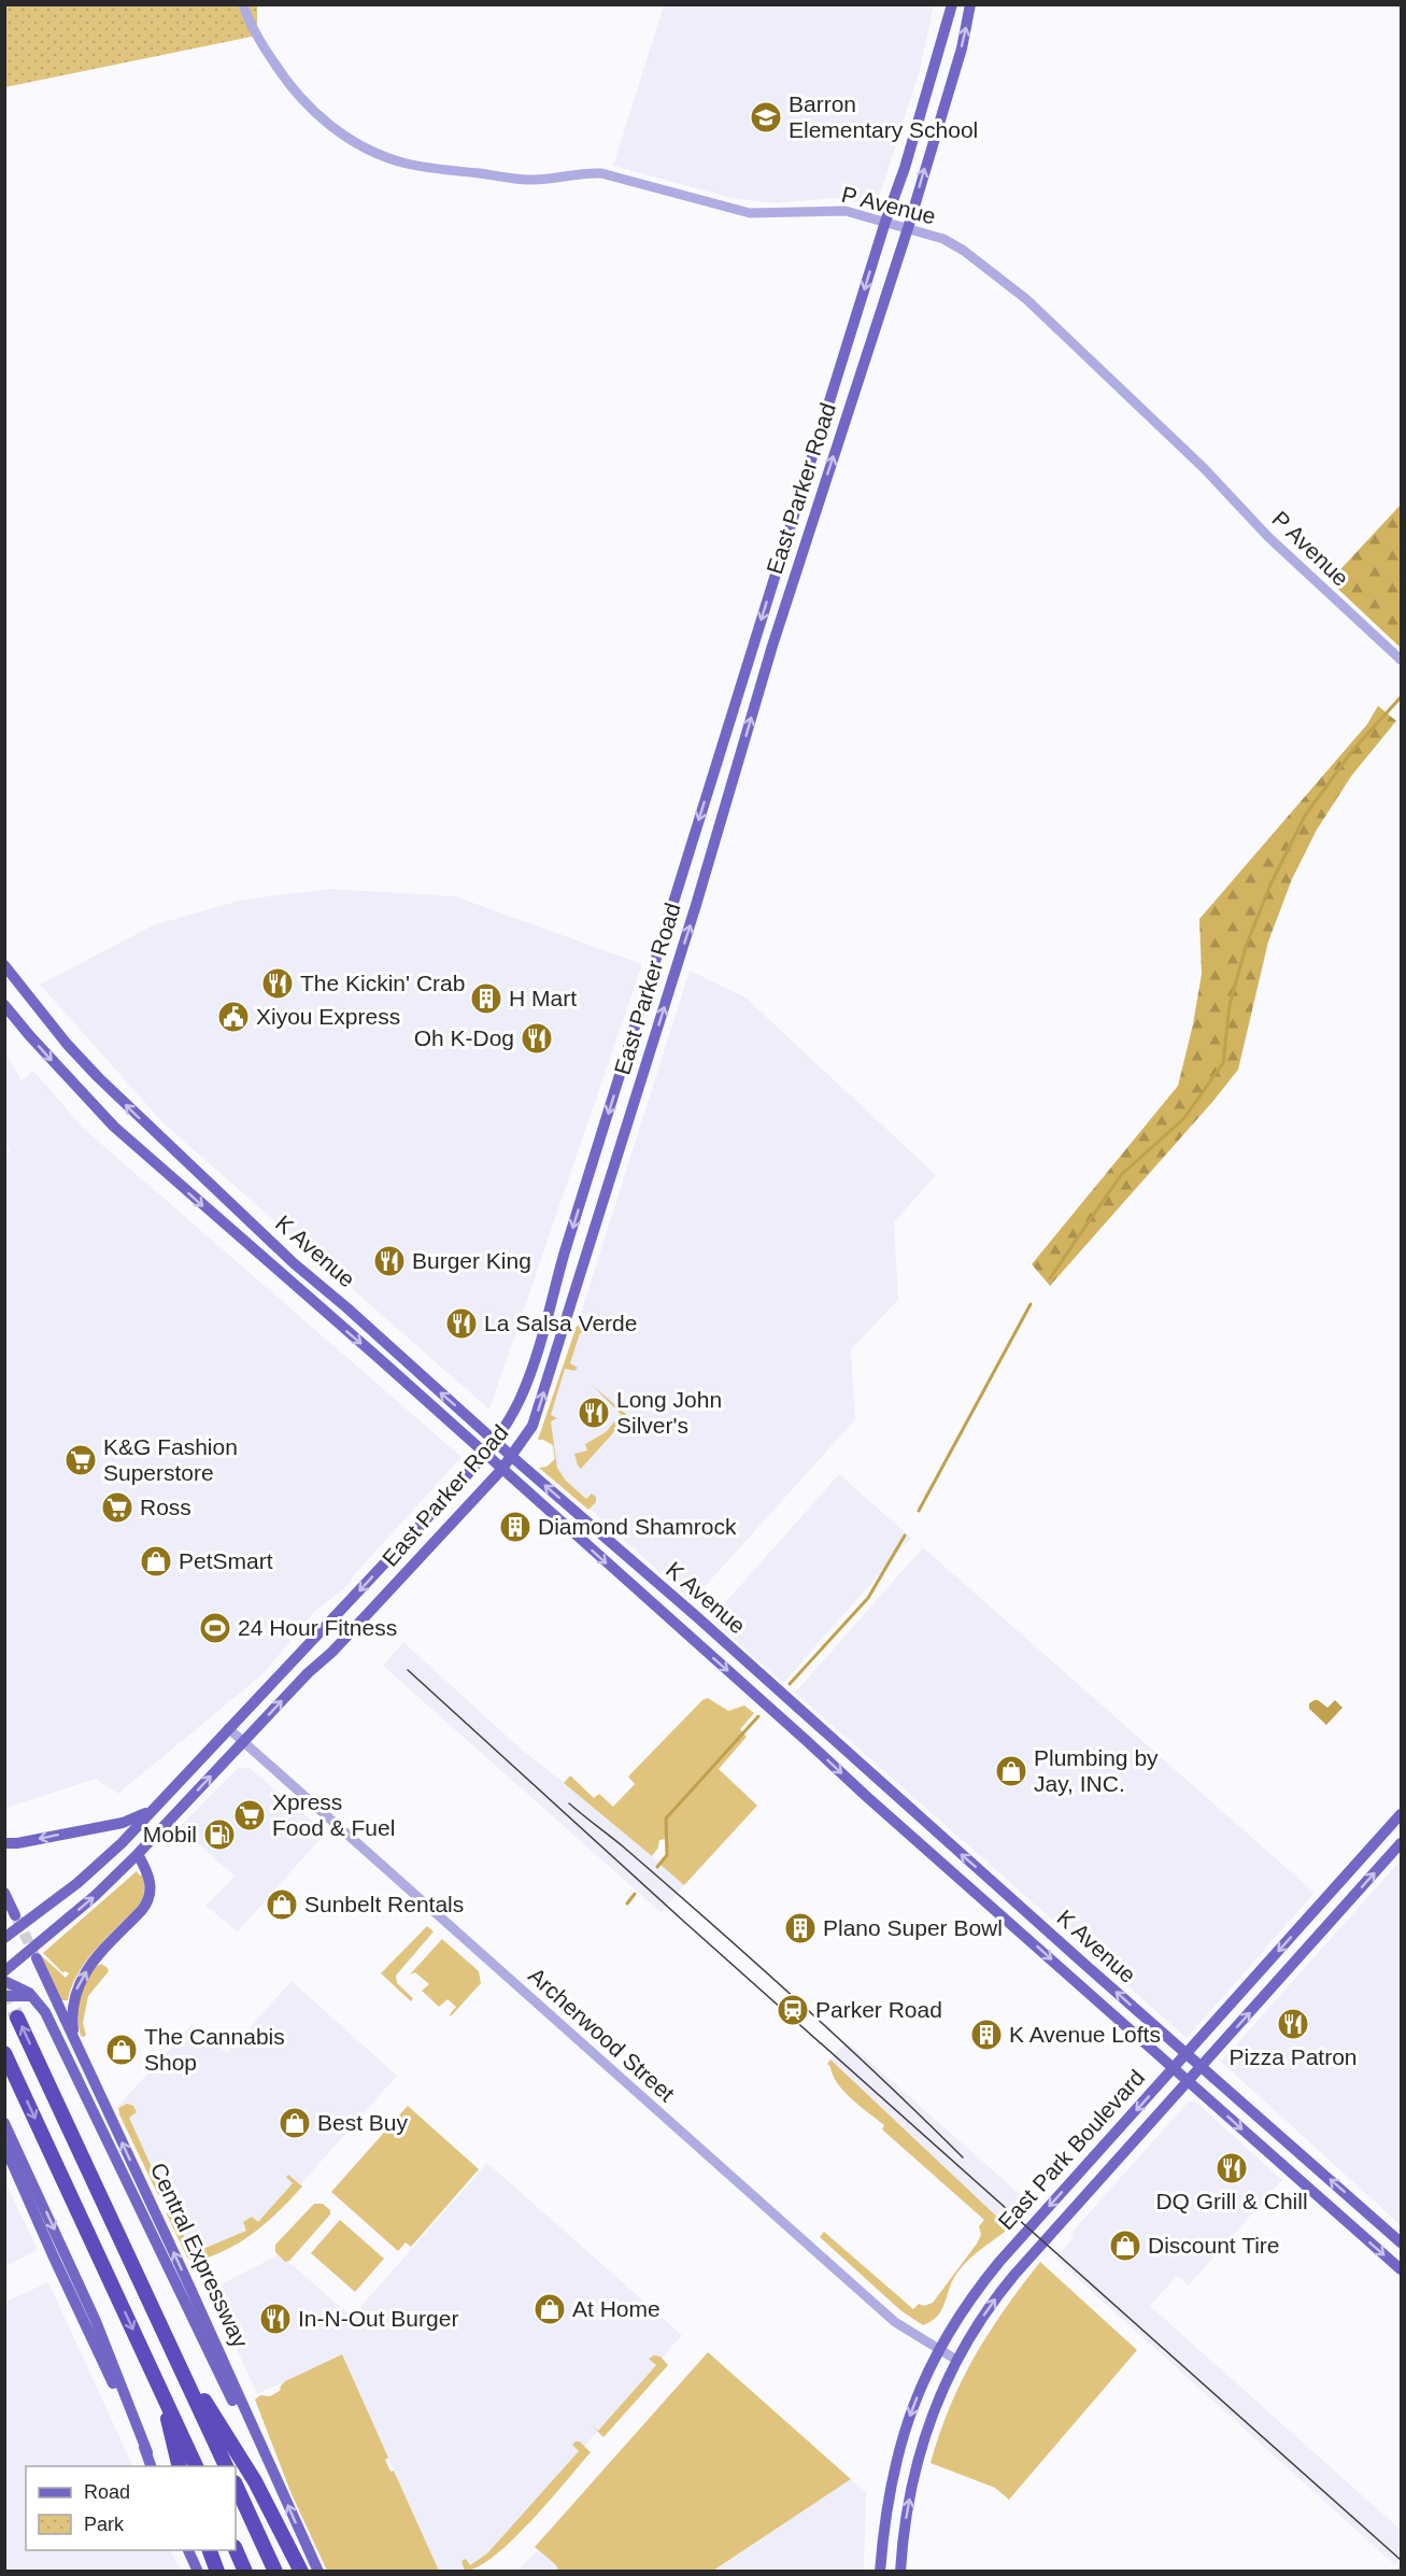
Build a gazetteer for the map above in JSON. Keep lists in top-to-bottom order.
{
  "streets": {
    "main road": [
      "East Parker Road",
      "K Avenue",
      "East Park Boulevard",
      "Central Expressway"
    ],
    "street": ["P Avenue", "Archerwood Street"]
  },
  "crossings": [
    ["P Avenue", "East Parker Road"],
    ["East Parker Road", "K Avenue"],
    ["East Parker Road", "Archerwood Street"],
    ["K Avenue", "East Park Boulevard"],
    ["Archerwood Street", "East Park Boulevard"]
  ],
  "places": {
    "school or university": ["Barron Elementary School"],
    "restaurant": [
      "The Kickin' Crab",
      "Oh K-Dog",
      "Burger King",
      "La Salsa Verde",
      "Long John Silver's",
      "Pizza Patron",
      "DQ Grill & Chill",
      "In-N-Out Burger"
    ],
    "building": [
      "H Mart",
      "Diamond Shamrock",
      "Plano Super Bowl",
      "K Avenue Lofts"
    ],
    "public building": ["Xiyou Express"],
    "supermarket": ["K&G Fashion Superstore", "Ross", "Xpress Food & Fuel"],
    "shop": [
      "PetSmart",
      "Plumbing by Jay, INC.",
      "Sunbelt Rentals",
      "The Cannabis Shop",
      "Best Buy",
      "Discount Tire",
      "At Home"
    ],
    "sports": ["24 Hour Fitness"],
    "fuel station": ["Mobil"],
    "station": ["Parker Road"]
  },
  "legend": ["Road", "Park"]
}
